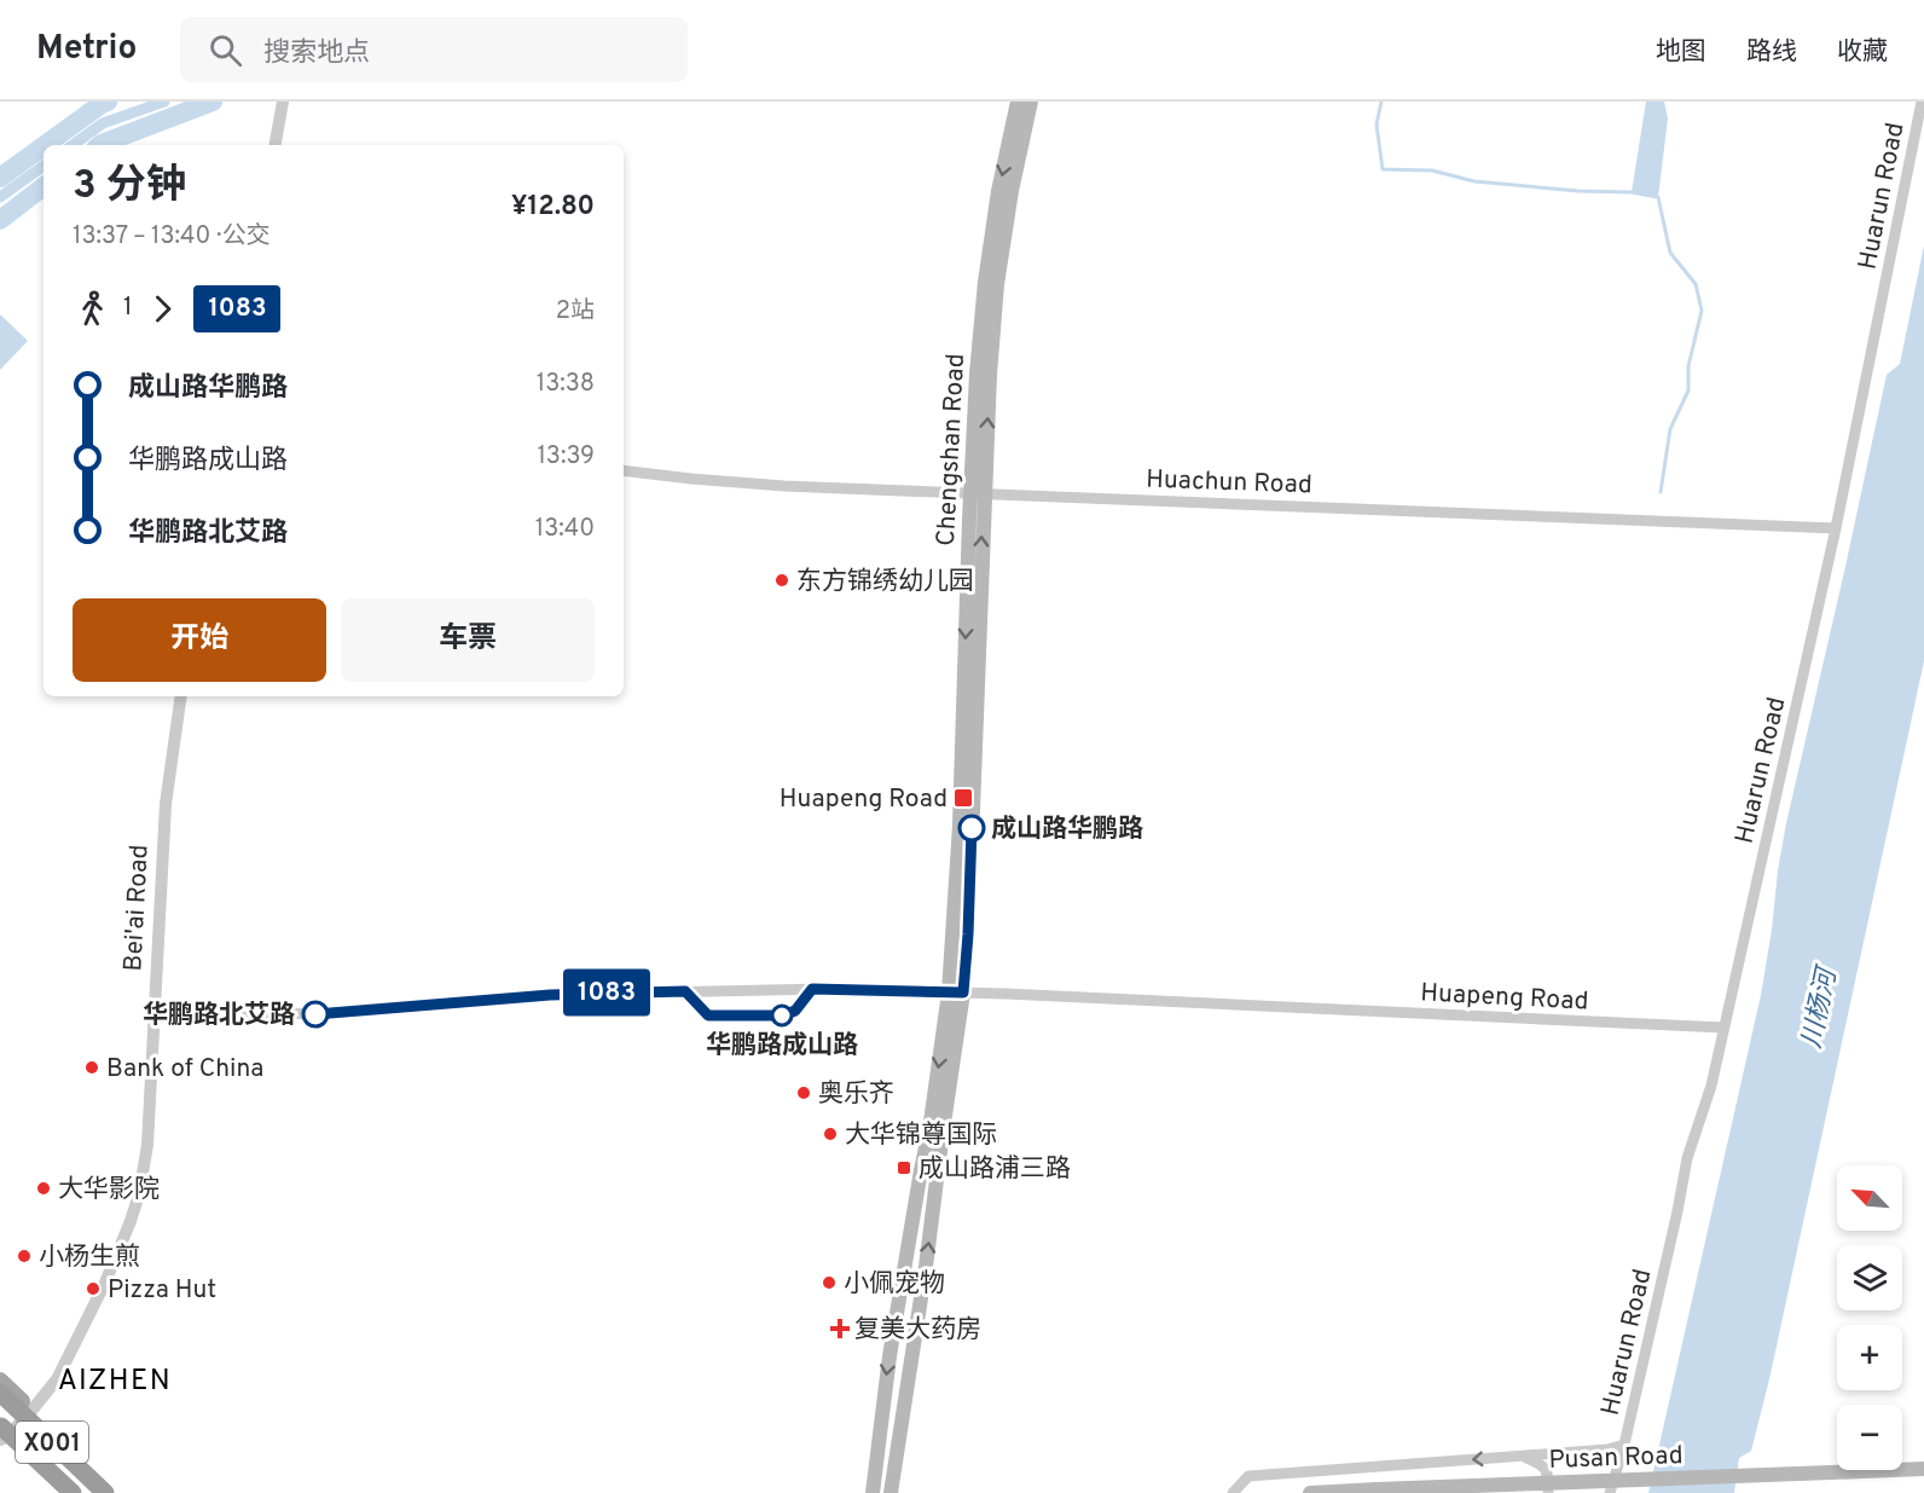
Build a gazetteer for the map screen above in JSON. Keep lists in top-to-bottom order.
{
  "streets": {
    "highway": ["X001"],
    "main road": ["Chengshan Road", "Pusan Road"],
    "street": [
      "Huarun Road",
      "Huachun Road",
      "Bei'ai Road",
      "Huapeng Road"
    ]
  },
  "crossings": [
    ["Huarun Road", "Huachun Road"],
    ["Huarun Road", "Huapeng Road"],
    ["Chengshan Road", "Huachun Road"],
    ["Chengshan Road", "Huapeng Road"],
    ["Bei'ai Road", "Huapeng Road"],
    ["Bei'ai Road", "X001"]
  ],
  "districts": ["AIZHEN"],
  "water": ["川杨河"],
  "places": {
    "other": [
      "东方锦绣幼儿园",
      "成山路华鹏路",
      "华鹏路北艾路",
      "华鹏路成山路",
      "Bank of China",
      "奥乐齐",
      "大华锦尊国际",
      "大华影院",
      "小杨生煎",
      "小佩宠物",
      "Pizza Hut"
    ],
    "transit": ["Huapeng Road", "成山路浦三路"],
    "health": ["复美大药房"]
  },
  "lines": ["bus line 1083"],
  "north": "top left",
  "page": {
    "header": "Metrio",
    "search": "搜索地点",
    "nav": ["地图", "路线", "收藏"],
    "on_map": "1083",
    "heading": ["3 分钟", "13:37 – 13:40 · 公交", "¥12.80"],
    "legs": ["1", "1083", "2站"],
    "list": [
      {
        "name": "成山路华鹏路",
        "value": "13:38"
      },
      {
        "name": "华鹏路成山路",
        "value": "13:39"
      },
      {
        "name": "华鹏路北艾路",
        "value": "13:40"
      }
    ],
    "buttons": ["开始", "车票"],
    "map_buttons": ["+", "−"]
  }
}
